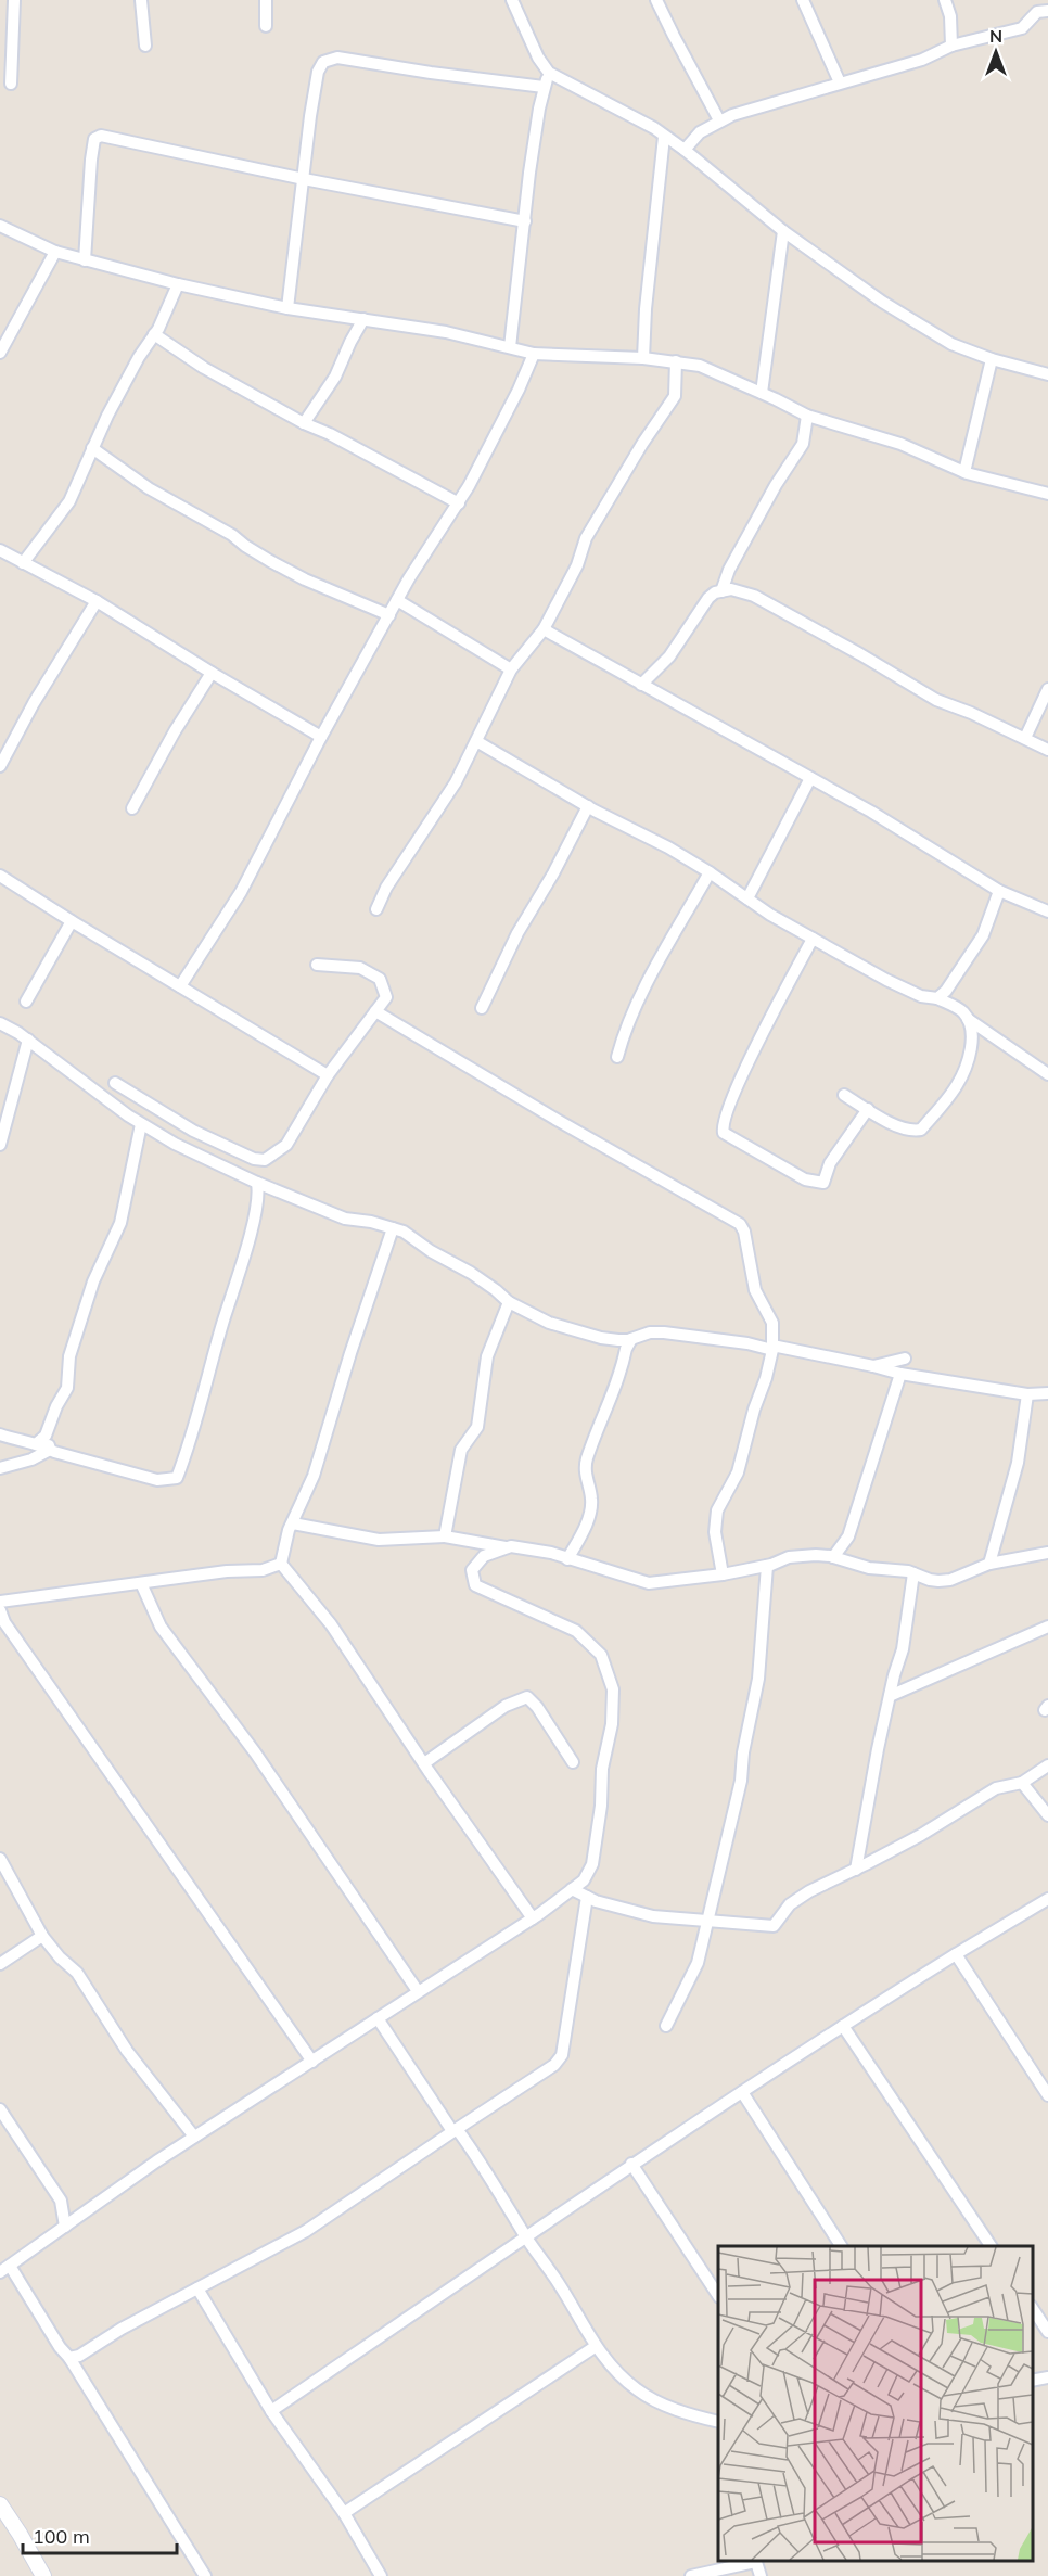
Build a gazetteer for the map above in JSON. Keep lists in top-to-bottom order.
{
  "scale_bar": "100 m",
  "north": "top"
}
